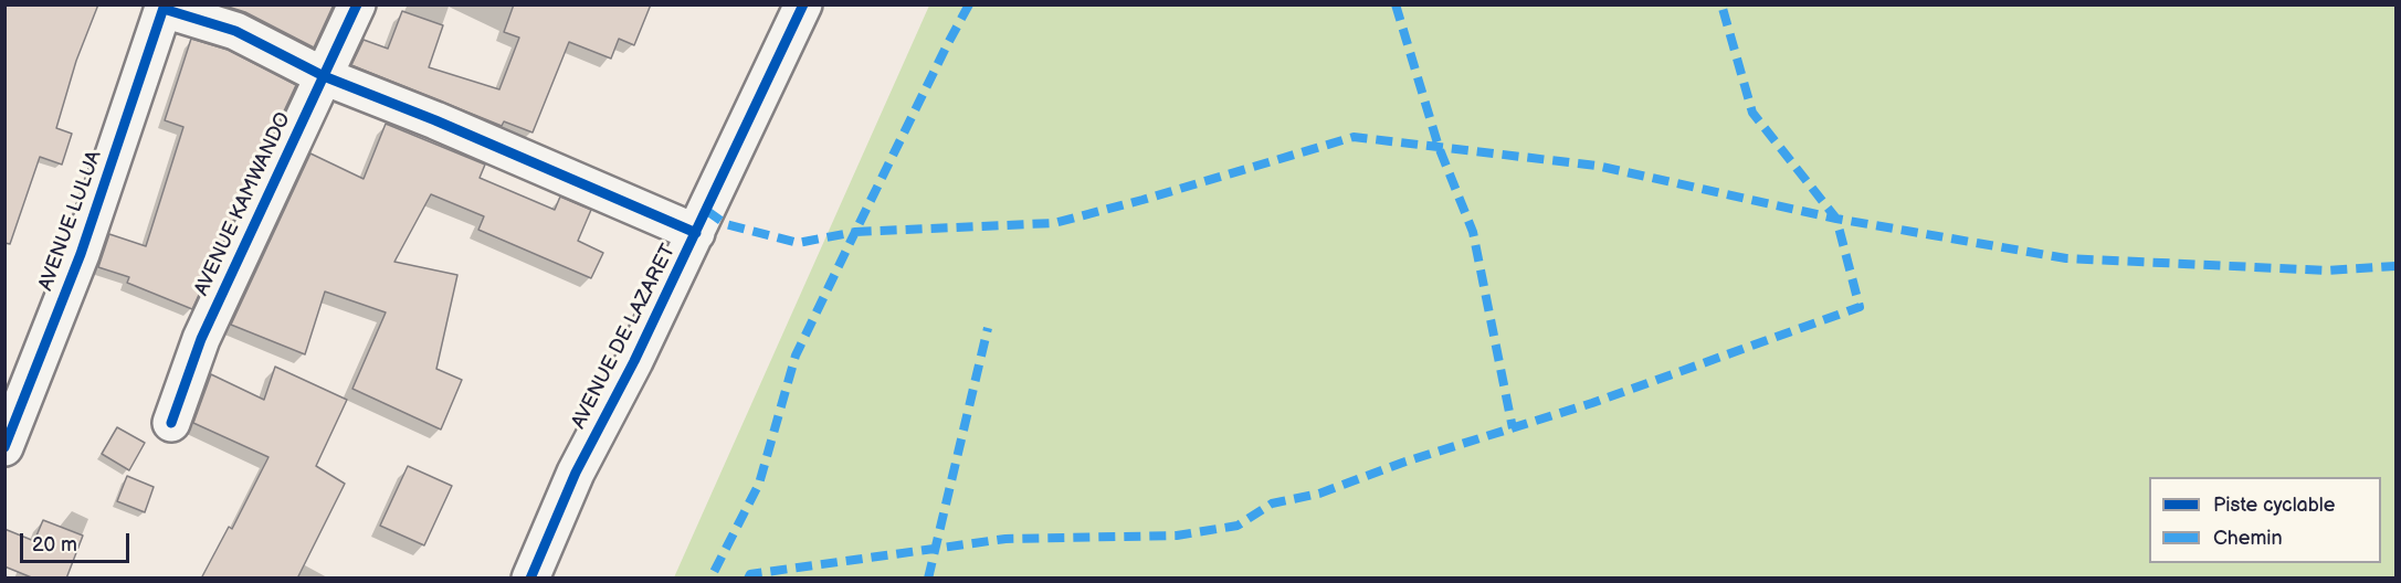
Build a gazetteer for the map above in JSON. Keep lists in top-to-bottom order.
{
  "streets": {
    "street": ["AVENUE KAMWANDO", "AVENUE LULUA", "AVENUE DE LAZARET"]
  },
  "legend": ["Piste cyclable", "Chemin"],
  "scale_bar": "20 m"
}
